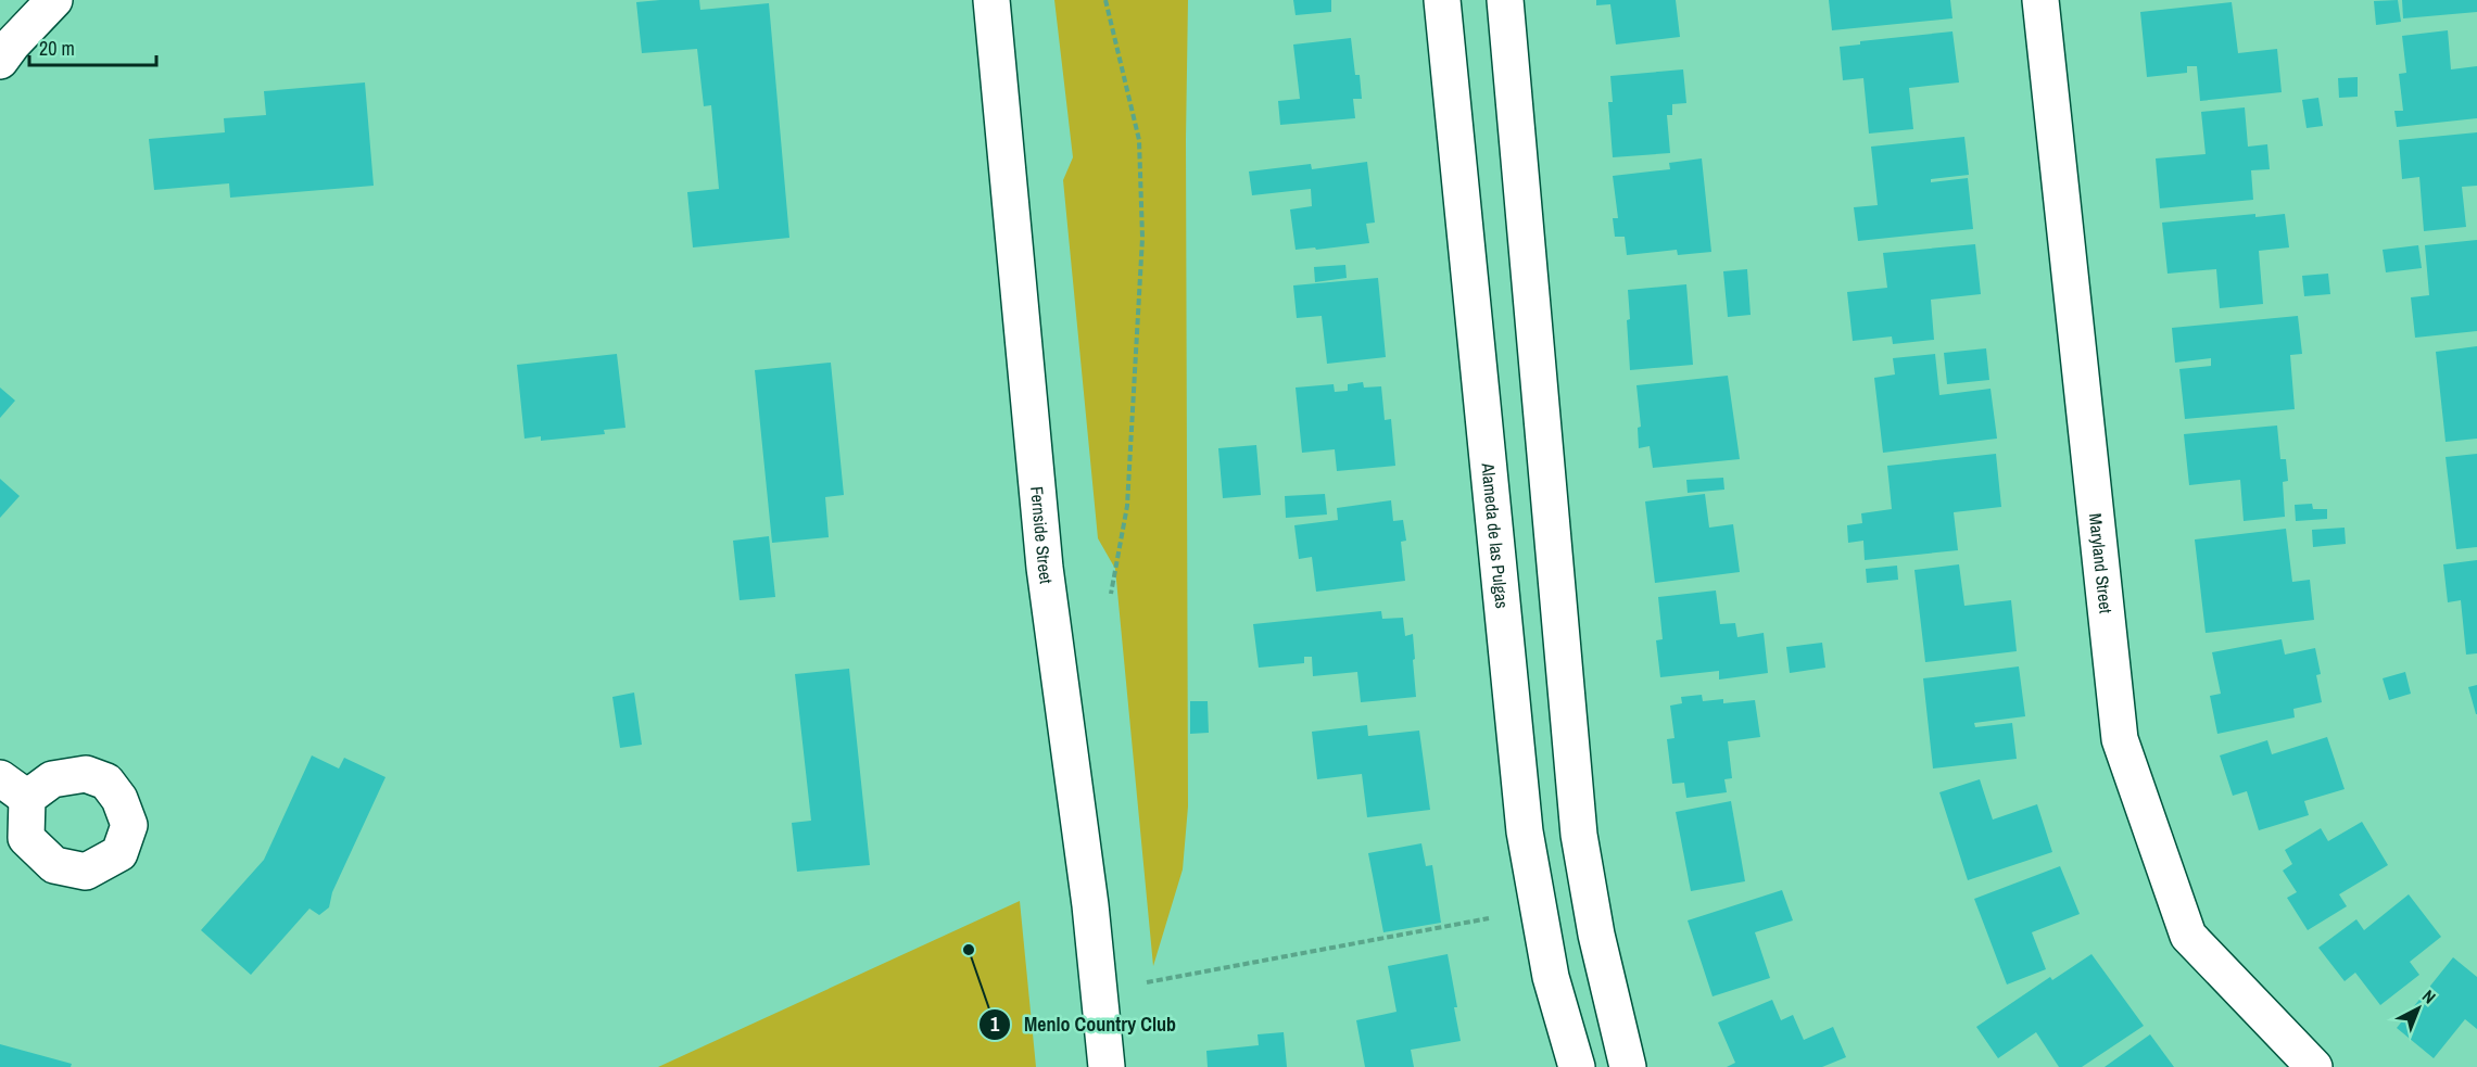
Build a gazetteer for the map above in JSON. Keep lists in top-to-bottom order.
{
  "streets": {
    "street": ["Fernside Street", "Alameda de las Pulgas", "Maryland Street"]
  },
  "places": ["Menlo Country Club"],
  "scale_bar": "20 m",
  "north": "top right"
}
